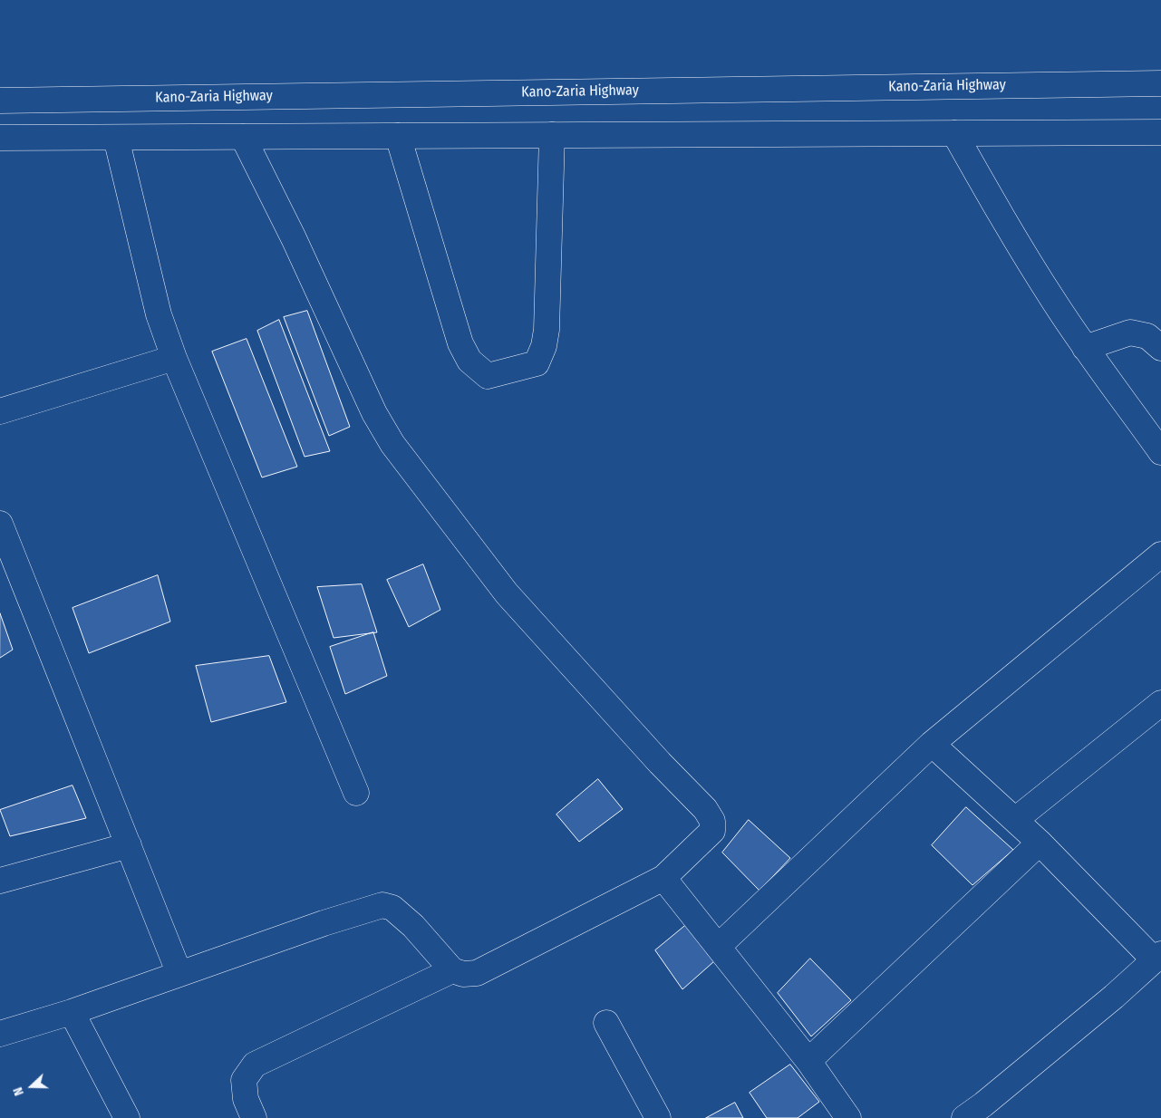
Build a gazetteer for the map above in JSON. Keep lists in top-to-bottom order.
{
  "streets": {
    "main road": ["Kano-Zaria Highway"]
  },
  "north": "left"
}
